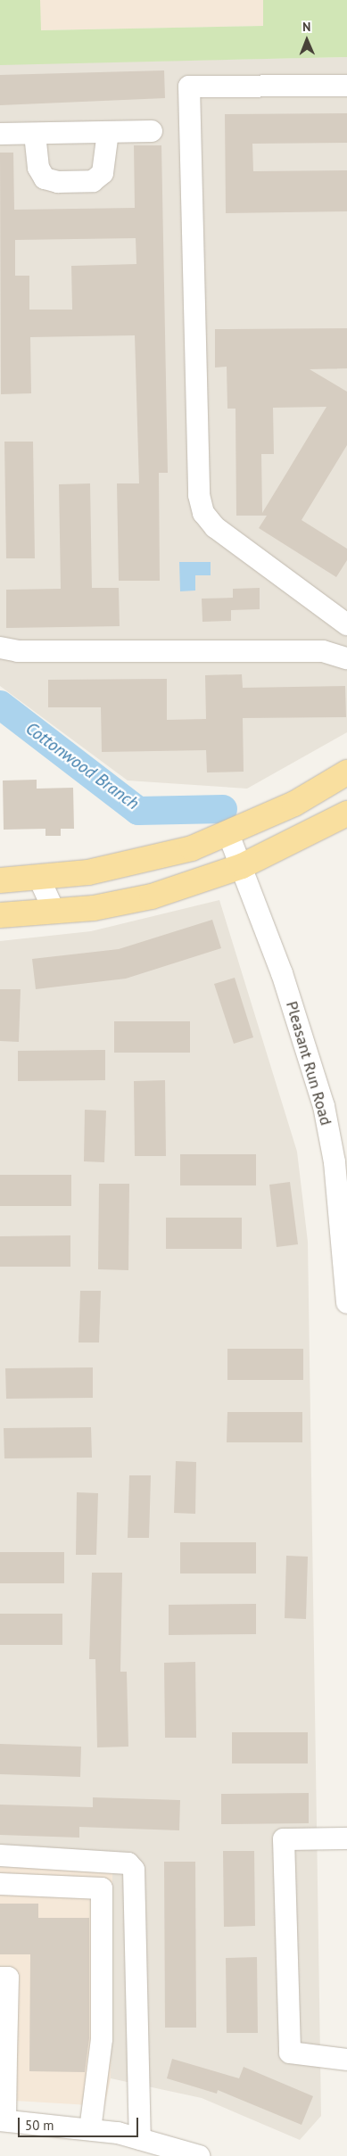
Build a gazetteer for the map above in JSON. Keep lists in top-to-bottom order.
{
  "streets": {
    "street": ["Pleasant Run Road"]
  },
  "water": ["Cottonwood Branch"],
  "scale_bar": "50 m",
  "north": "top"
}
